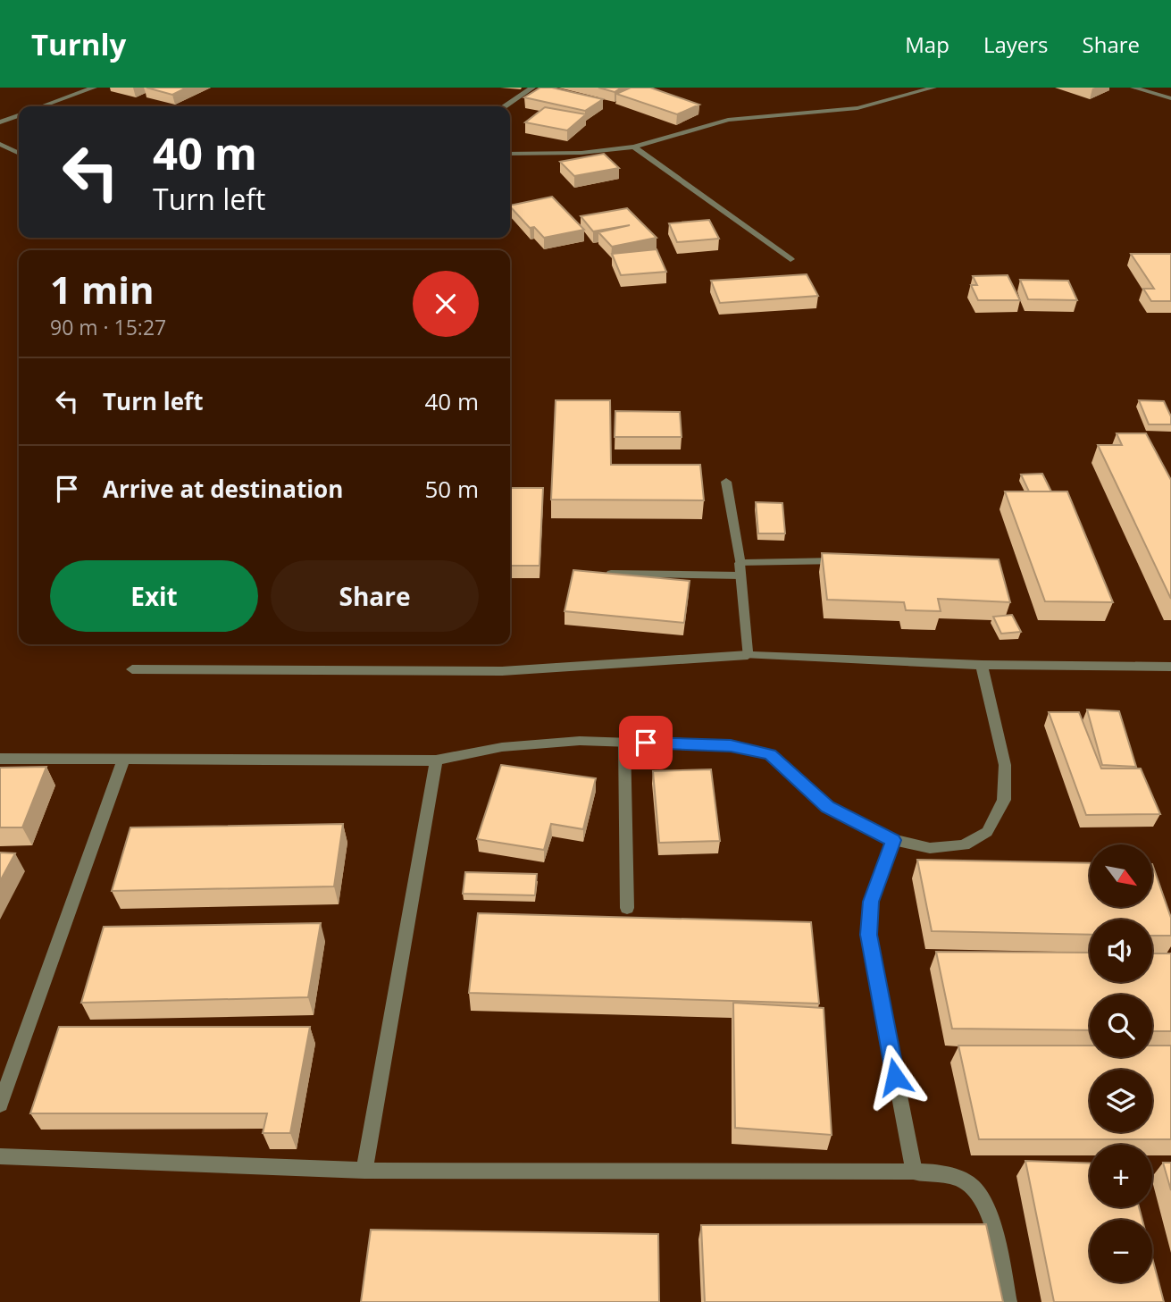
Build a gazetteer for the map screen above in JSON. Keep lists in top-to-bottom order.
{
  "north": "bottom right",
  "page": {
    "header": "Turnly",
    "nav": ["Map", "Layers", "Share"],
    "turn": ["40 m", "Turn left"],
    "heading": ["1 min", "90 m · 15:27"],
    "list": [
      {
        "name": "Turn left",
        "value": "40 m"
      },
      {
        "name": "Arrive at destination",
        "value": "50 m"
      }
    ],
    "buttons": ["Exit", "Share"],
    "map_buttons": ["+", "−"]
  }
}
